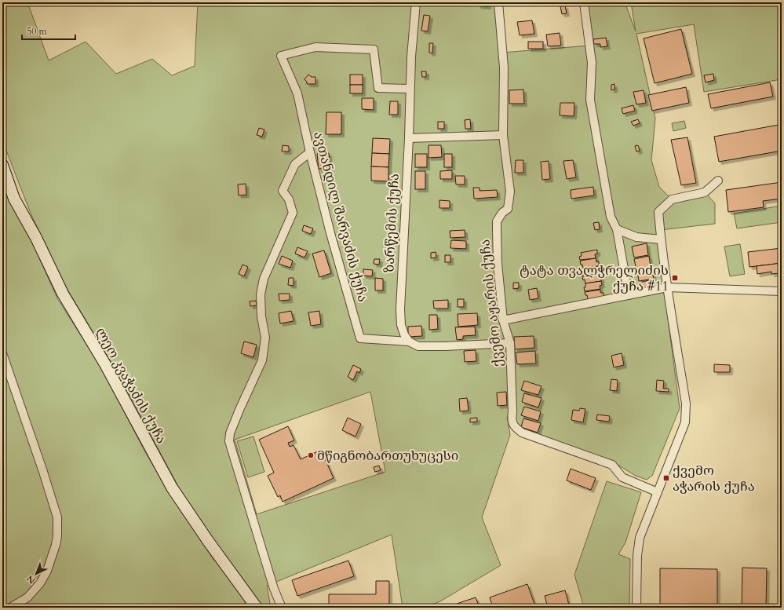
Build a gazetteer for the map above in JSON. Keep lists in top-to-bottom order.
{
  "streets": {
    "main road": ["ლეო კვაჭაძის ქუჩა"],
    "street": ["ავთანდილ შარვაძის ქუჩა", "ზარწემის ქუჩა", "ქვემო აჟარის ქუჩა"]
  },
  "crossings": [
    ["ავთანდილ შარვაძის ქუჩა", "ზარწემის ქუჩა"]
  ],
  "places": {
    "transit": ["ტატა თვალჭრელიძის ქუჩა #11", "ქვემო აჭარის ქუჩა"],
    "other": ["მწიგნობართუხუცესი"]
  },
  "scale_bar": "50 m",
  "north": "bottom left"
}
